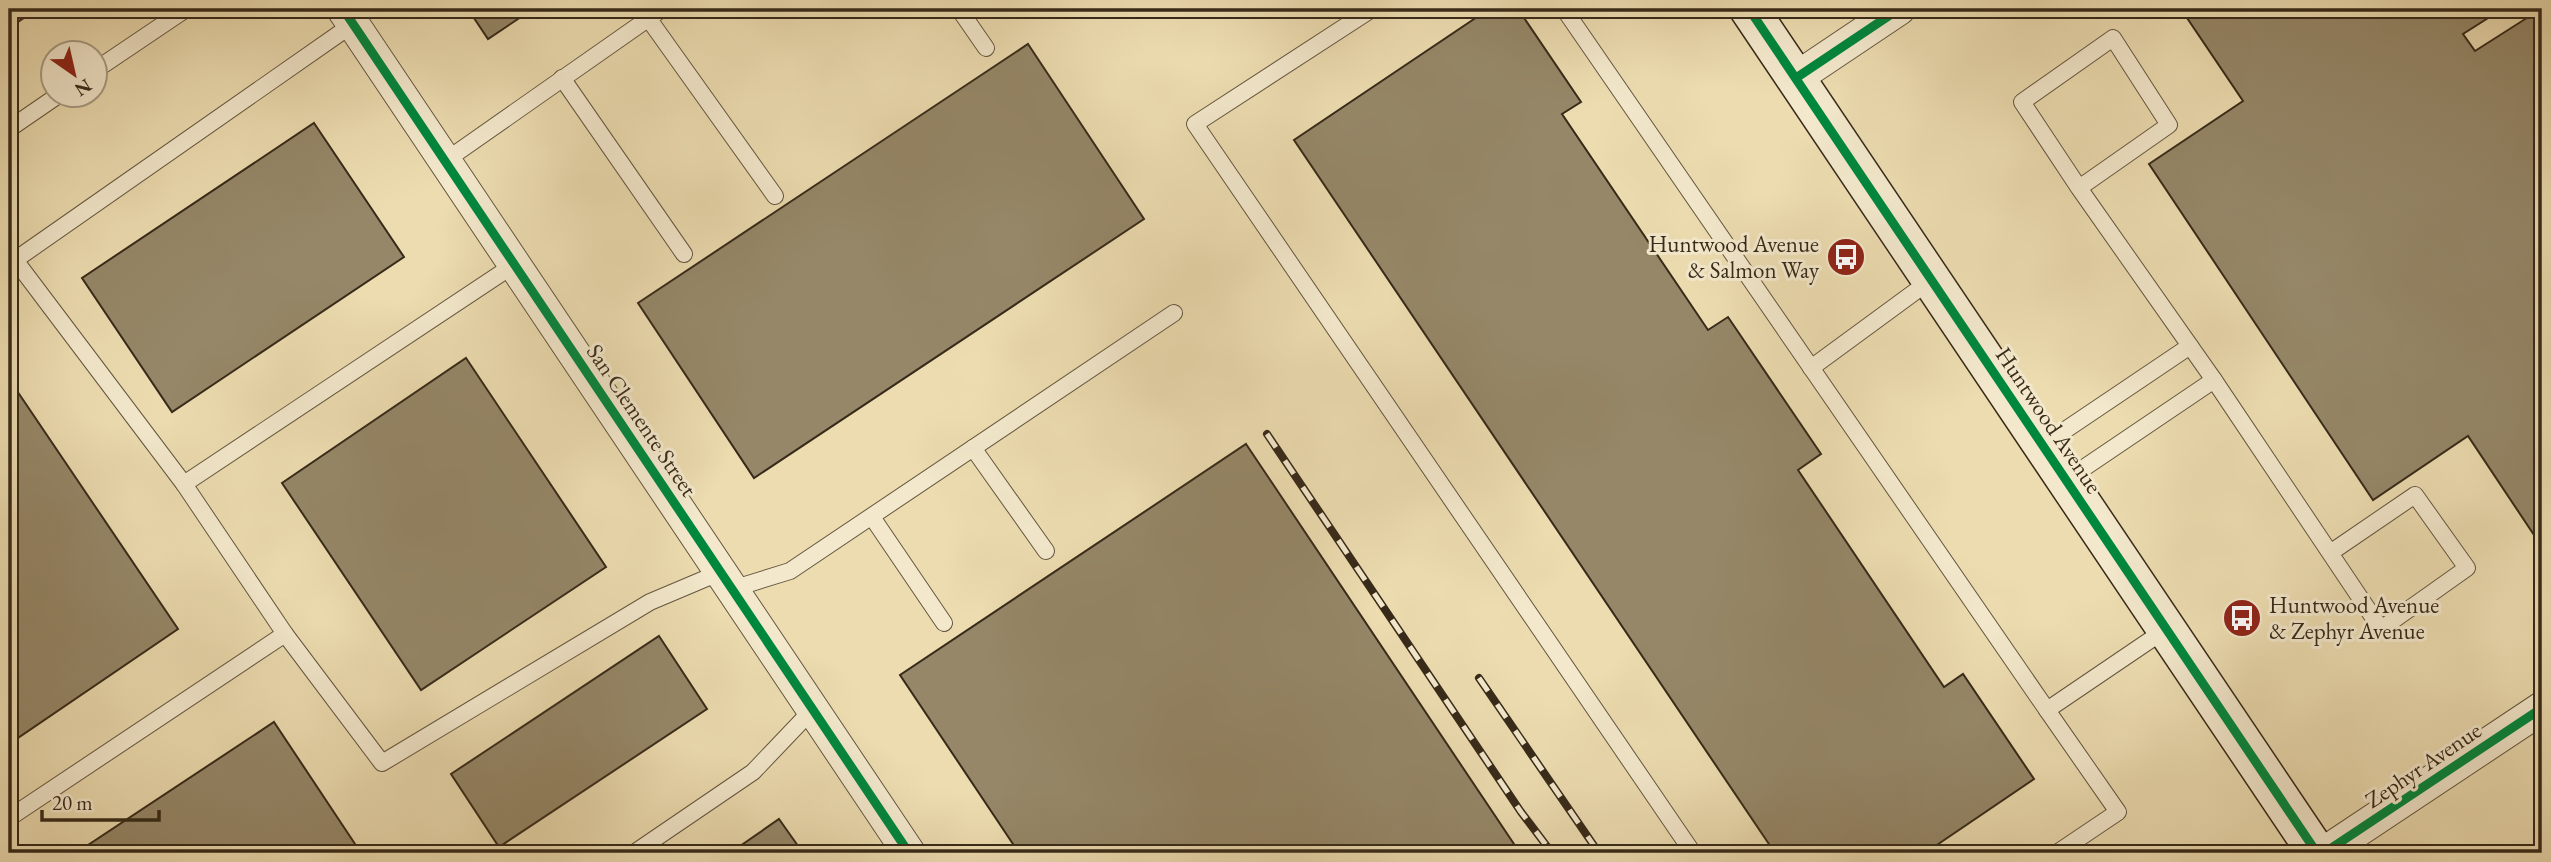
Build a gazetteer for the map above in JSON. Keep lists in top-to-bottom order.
{
  "streets": {
    "street": ["San Clemente Street", "Huntwood Avenue", "Zephyr Avenue"]
  },
  "places": {
    "bus stop": ["Huntwood Avenue & Salmon Way", "Huntwood Avenue & Zephyr Avenue"]
  },
  "scale_bar": "20 m",
  "north": "bottom right"
}
